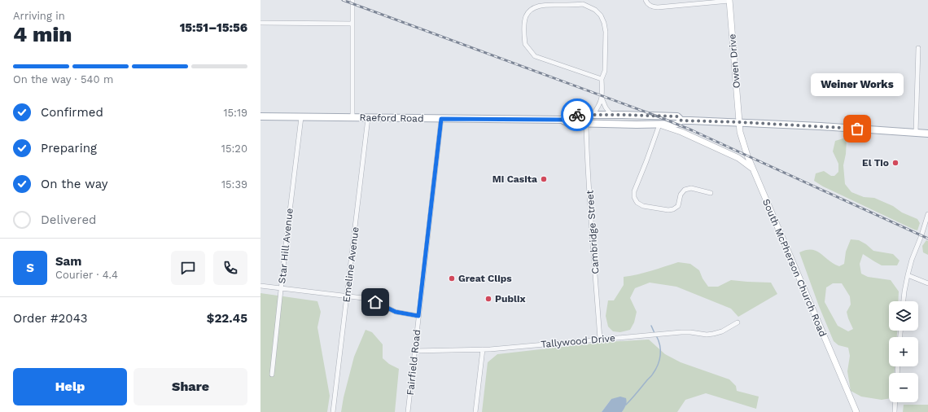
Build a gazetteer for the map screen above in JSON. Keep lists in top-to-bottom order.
{
  "streets": {
    "main road": ["Owen Drive", "Raeford Road", "South McPherson Church Road"],
    "street": [
      "Cambridge Street",
      "Star Hill Avenue",
      "Emeline Avenue",
      "Tallywood Drive",
      "Fairfield Road"
    ]
  },
  "crossings": [
    ["Owen Drive", "Raeford Road"],
    ["Owen Drive", "South McPherson Church Road"],
    ["Raeford Road", "Cambridge Street"],
    ["Raeford Road", "Star Hill Avenue"],
    ["Raeford Road", "Emeline Avenue"],
    ["Raeford Road", "South McPherson Church Road"],
    ["Raeford Road", "Fairfield Road"],
    ["Cambridge Street", "Tallywood Drive"],
    ["Tallywood Drive", "Fairfield Road"]
  ],
  "places": [
    "Weiner Works",
    "El Tio",
    "Mi Casita",
    "Great Clips",
    "Publix"
  ],
  "page": {
    "heading": ["4 min", "Arriving in", "15:51–15:56"],
    "panel": [
      "Sam",
      "Courier · 4.4",
      "Order #2043",
      "$22.45"
    ],
    "bar": "On the way · 540 m",
    "bubble": "Weiner Works",
    "list": [
      ["Confirmed", "15:19"],
      ["Preparing", "15:20"],
      ["On the way", "15:39"],
      "Delivered"
    ],
    "round": "S",
    "map_buttons": ["+", "−"],
    "buttons": ["Help", "Share"]
  }
}
